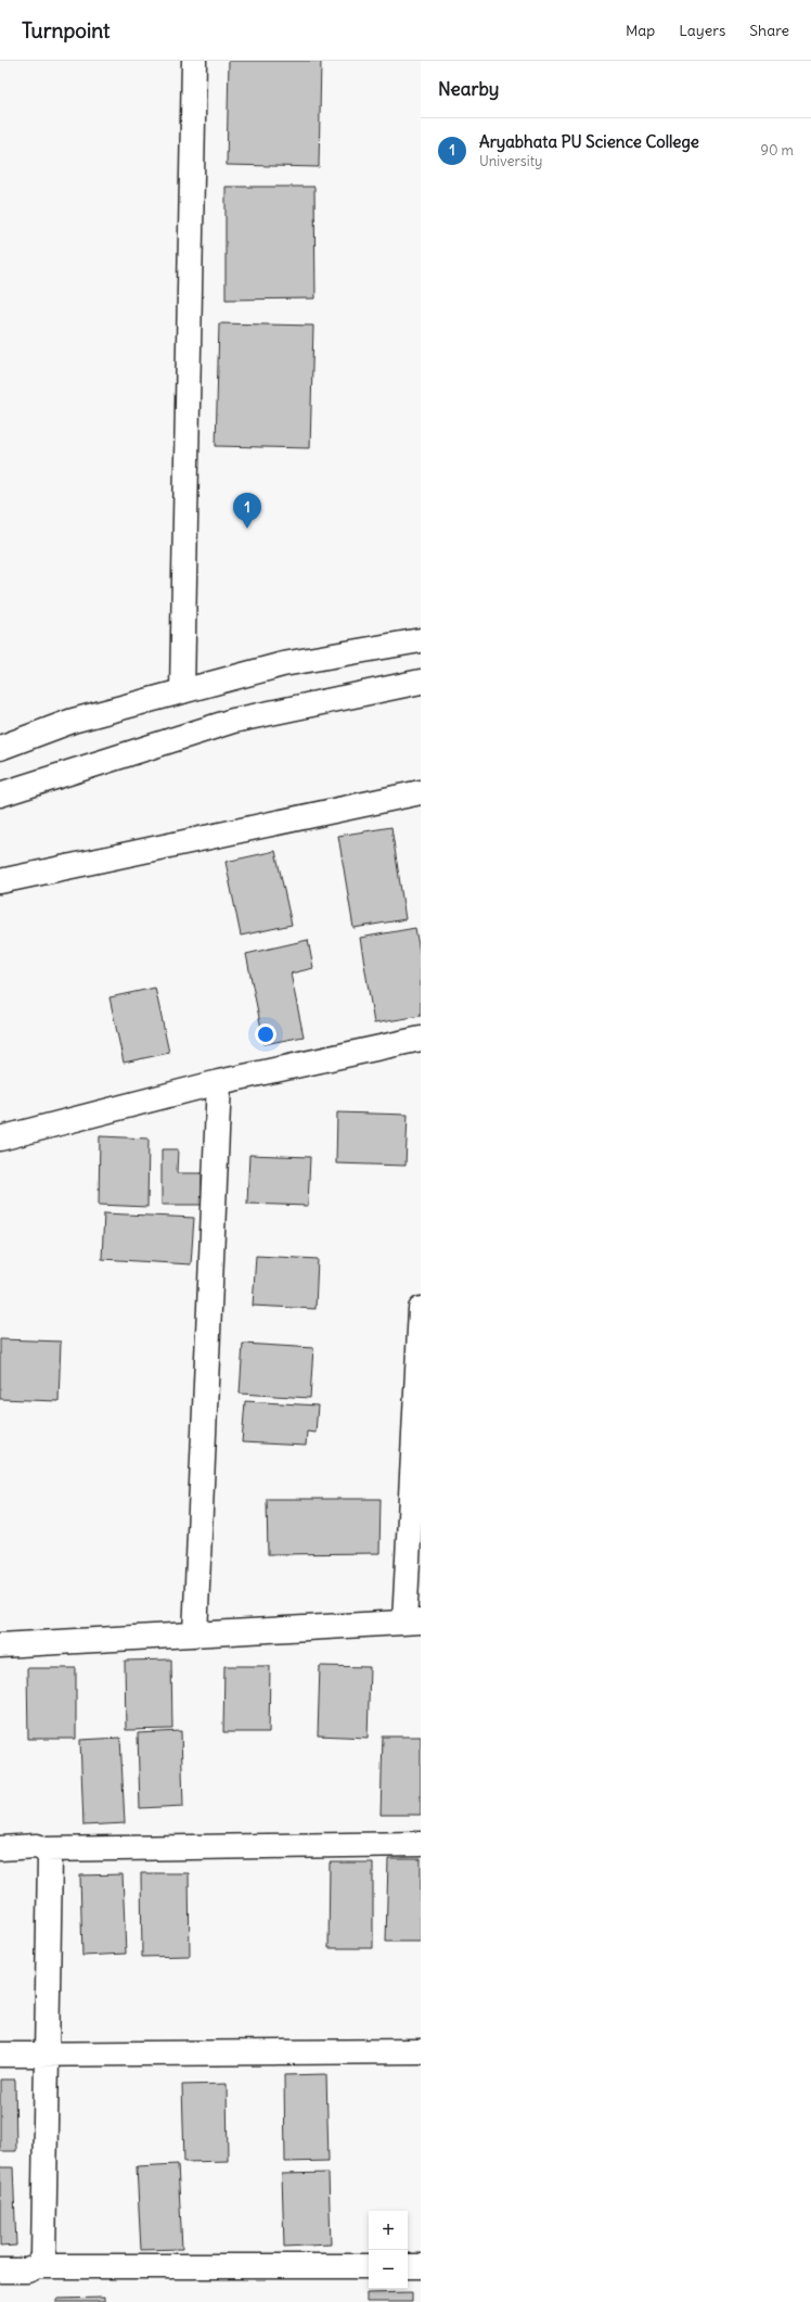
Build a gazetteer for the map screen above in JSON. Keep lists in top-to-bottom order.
{
  "page": {
    "header": "Turnpoint",
    "nav": ["Map", "Layers", "Share"],
    "heading": "Nearby",
    "list": [
      {
        "mark": "1",
        "name": "Aryabhata PU Science College",
        "note": "University",
        "value": "90 m"
      }
    ],
    "pins": "1",
    "map_buttons": ["+", "−"]
  }
}
